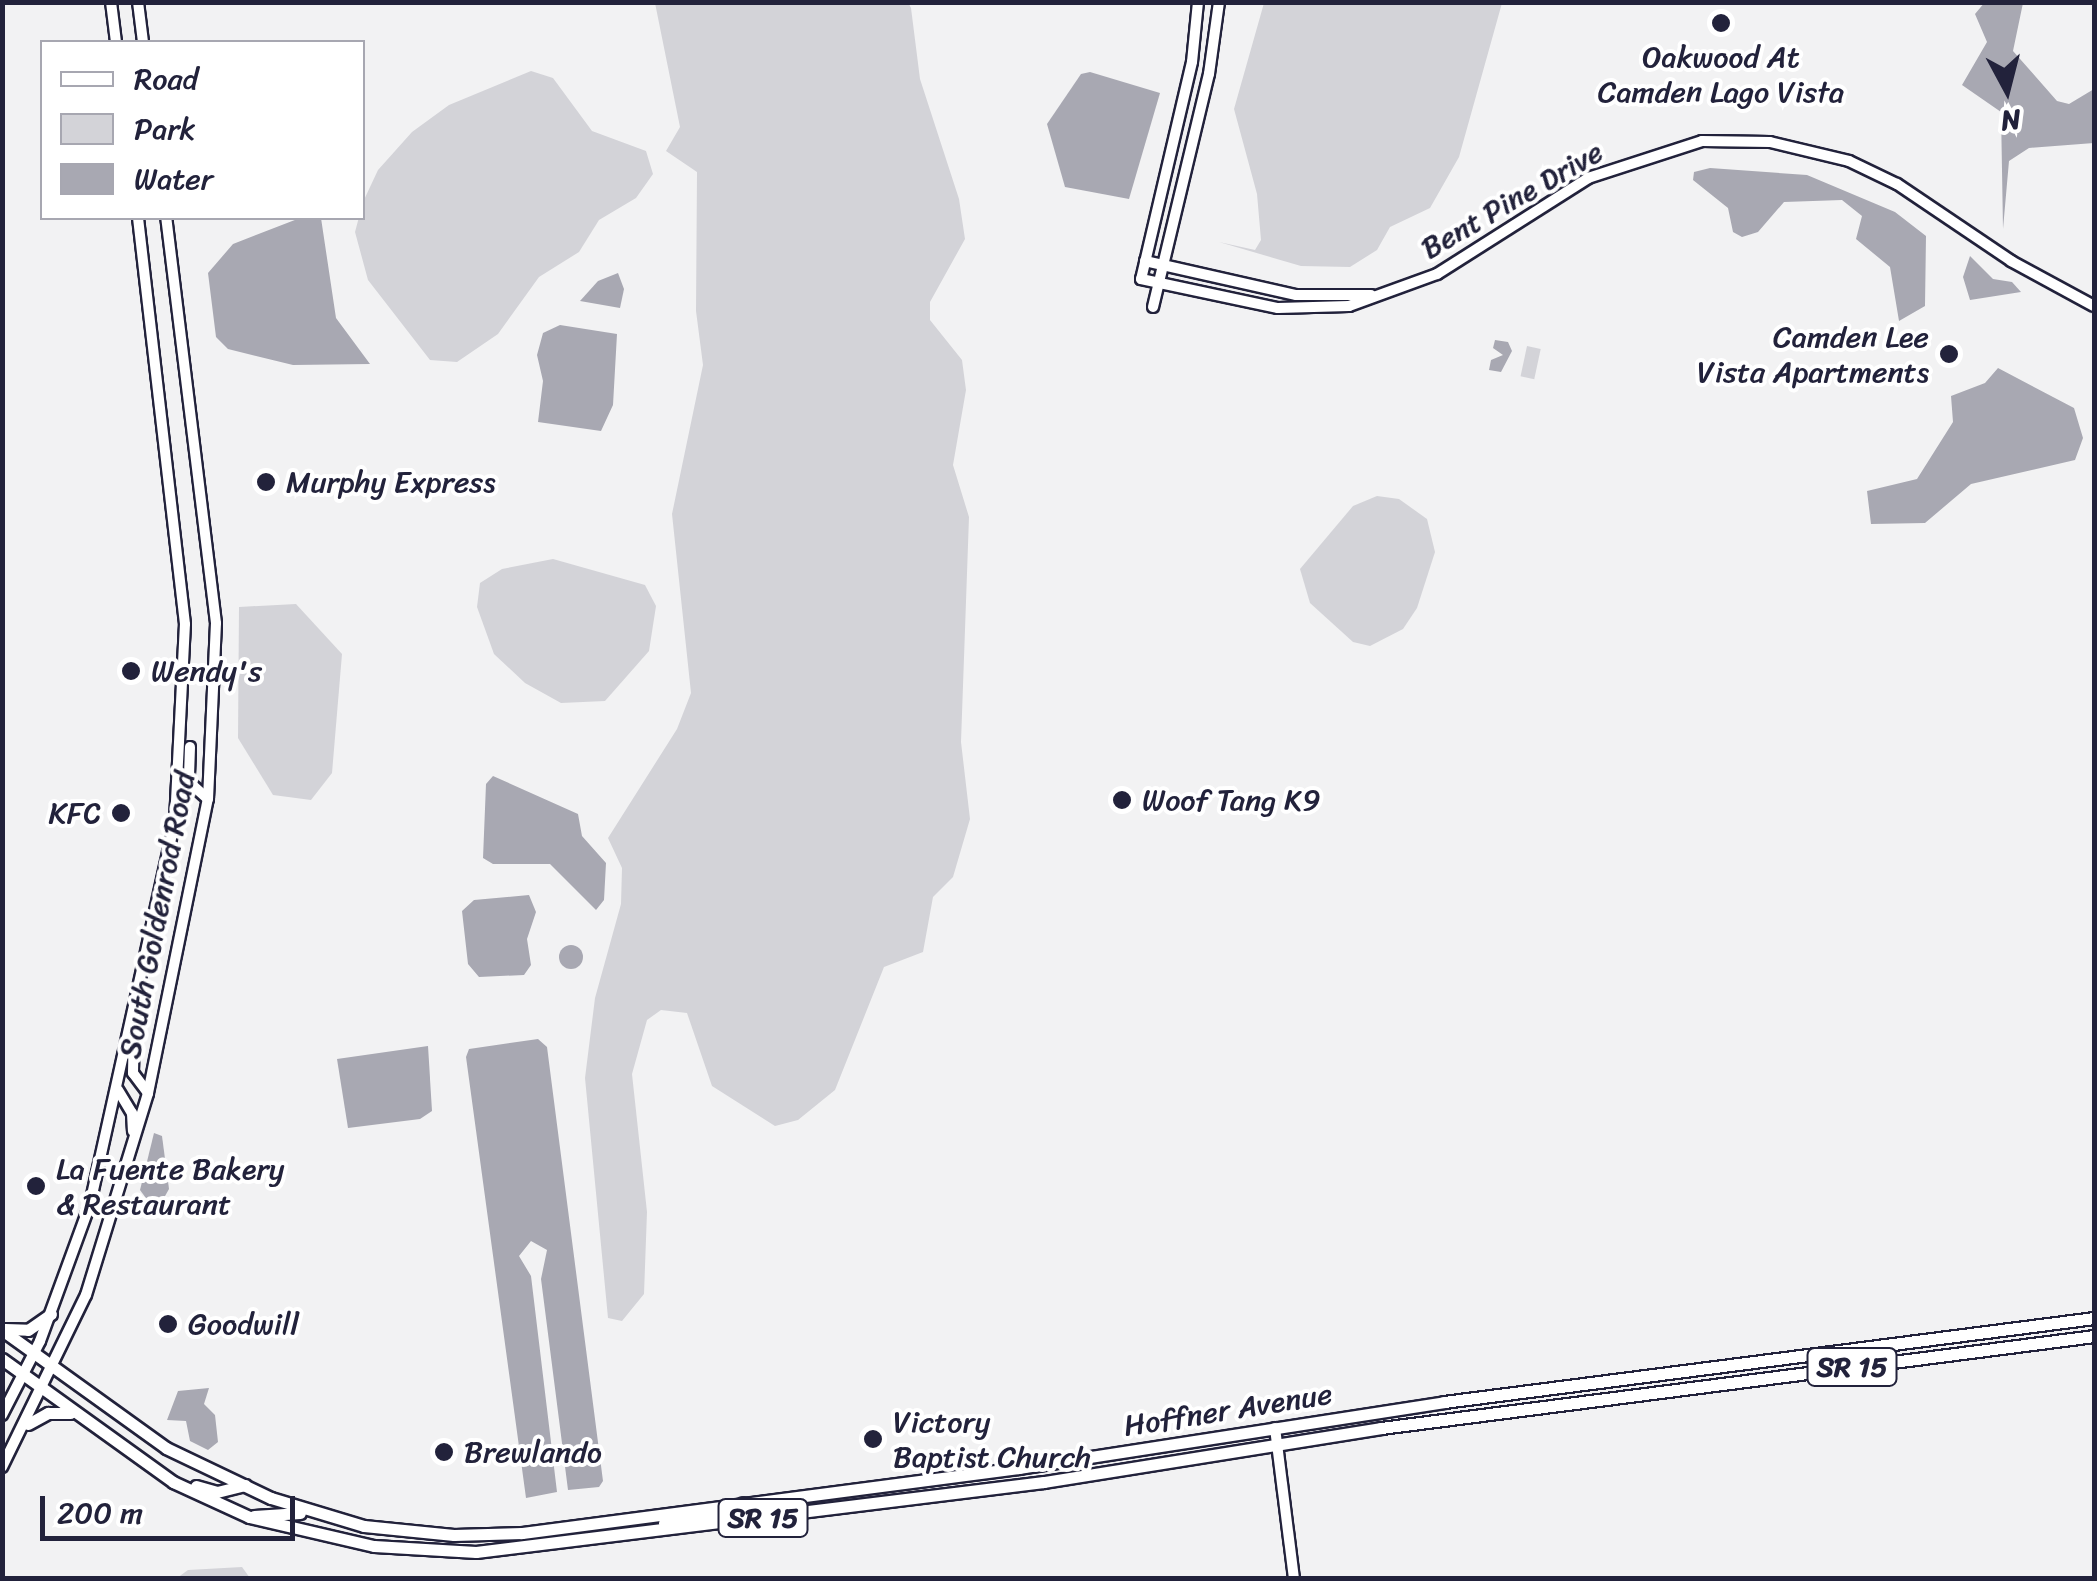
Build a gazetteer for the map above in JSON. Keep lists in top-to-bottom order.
{
  "streets": {
    "main road": [
      "Bent Pine Drive",
      "South Goldenrod Road",
      "SR 15",
      "Hoffner Avenue"
    ]
  },
  "crossings": [
    ["South Goldenrod Road", "Hoffner Avenue"]
  ],
  "places": [
    "Oakwood At Camden Lago Vista",
    "Camden Lee Vista Apartments",
    "Murphy Express",
    "Wendy's",
    "Woof Tang K9",
    "KFC",
    "La Fuente Bakery & Restaurant",
    "Goodwill",
    "Victory Baptist Church",
    "Brewlando"
  ],
  "legend": ["Road", "Park", "Water"],
  "scale_bar": "200 m",
  "north": "bottom"
}
